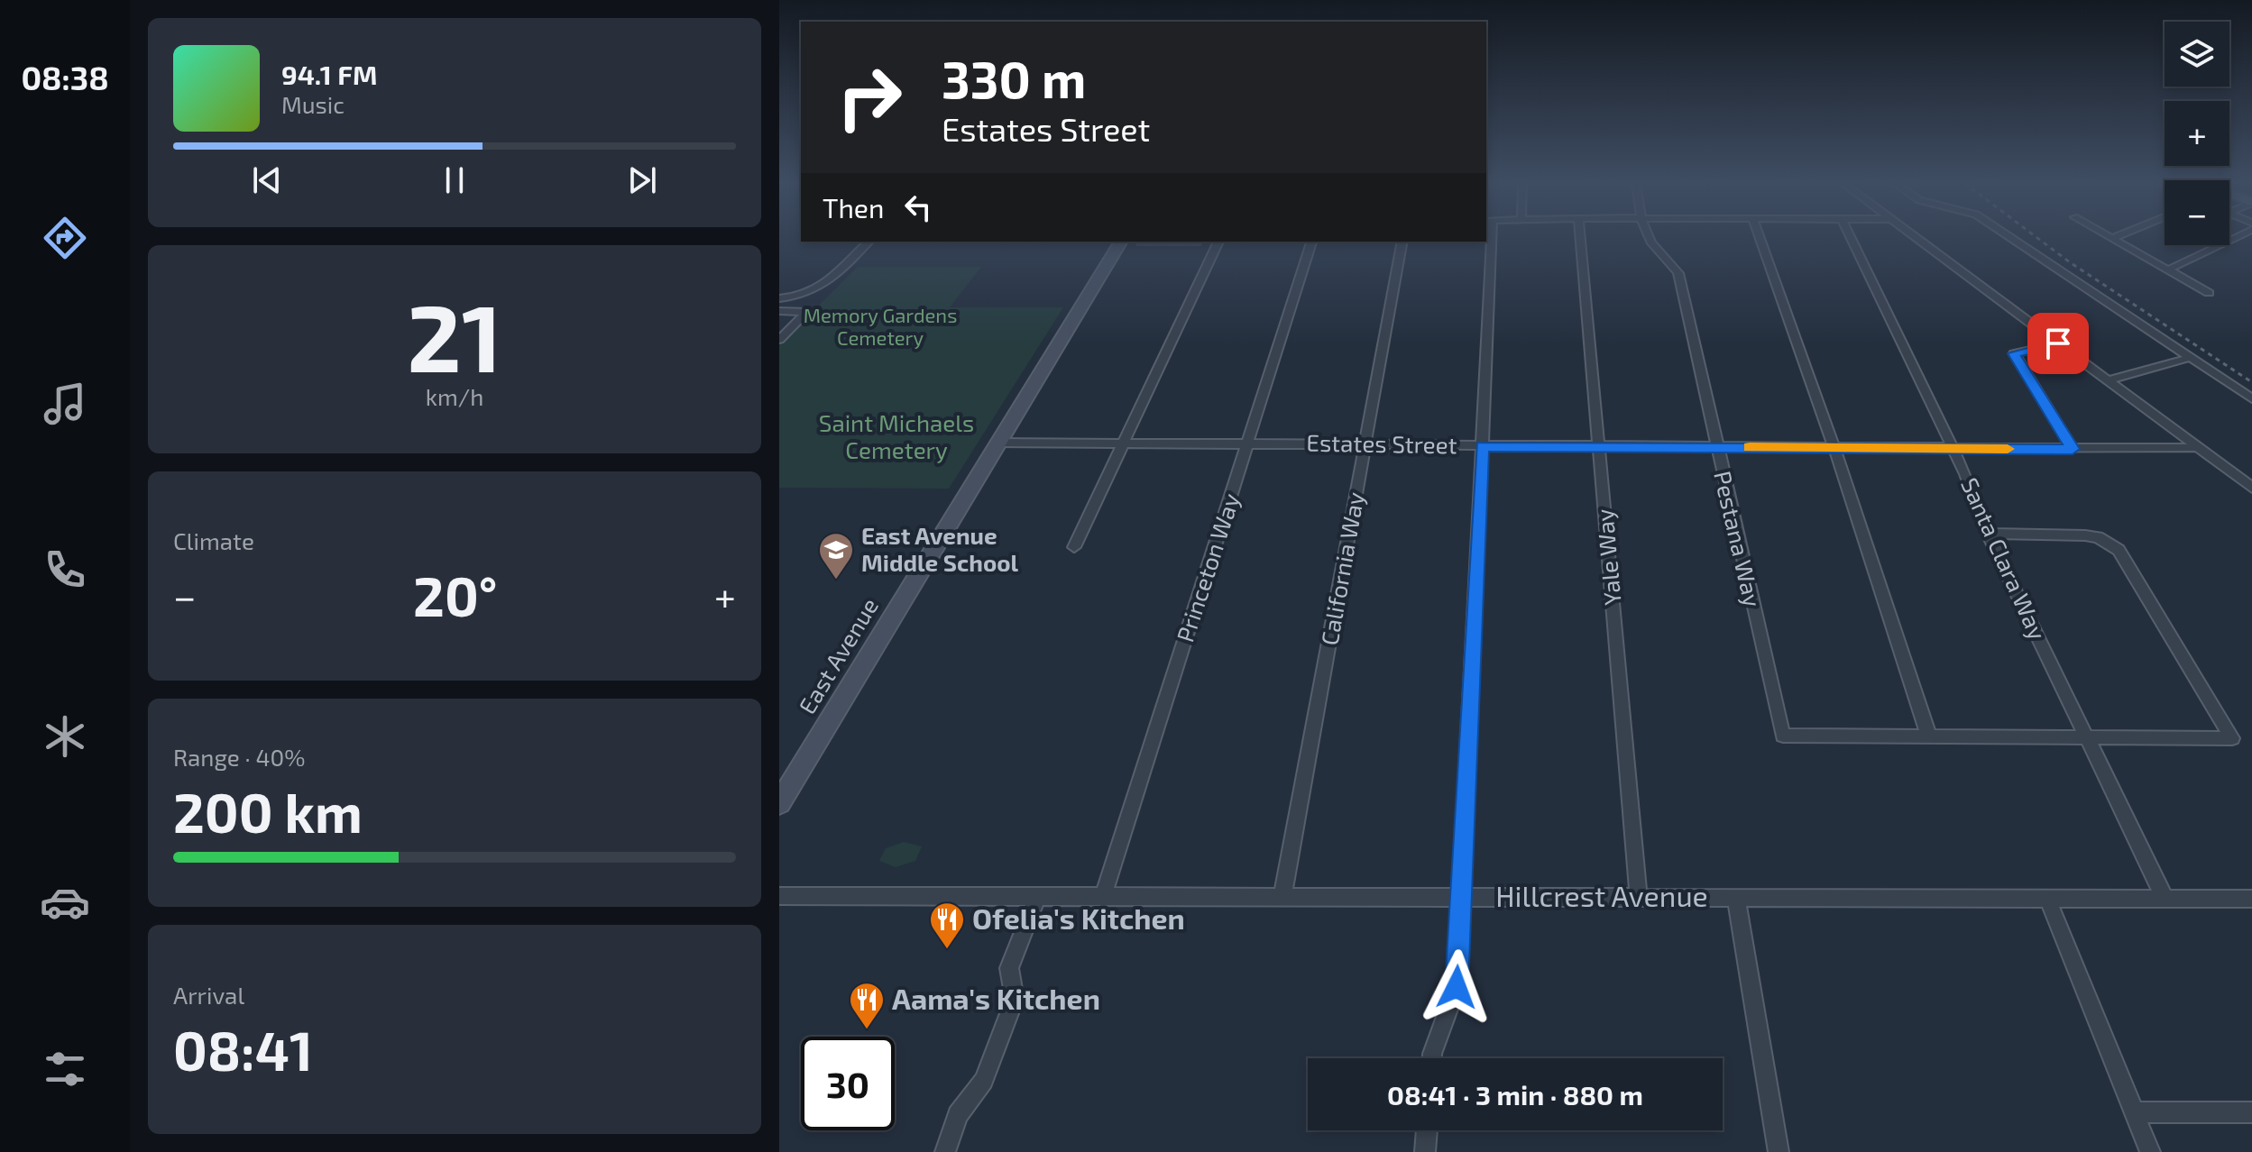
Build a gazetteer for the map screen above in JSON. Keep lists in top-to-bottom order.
{
  "streets": {
    "main road": ["East Avenue"],
    "street": [
      "Estates Street",
      "Pestana Way",
      "Yale Way",
      "Santa Clara Way",
      "Princeton Way",
      "California Way",
      "Hillcrest Avenue"
    ]
  },
  "crossings": [
    ["Estates Street", "Pestana Way"],
    ["Estates Street", "Yale Way"],
    ["Estates Street", "Santa Clara Way"],
    ["Estates Street", "Princeton Way"],
    ["Estates Street", "California Way"],
    ["Estates Street", "East Avenue"],
    ["Yale Way", "Hillcrest Avenue"],
    ["Santa Clara Way", "Hillcrest Avenue"],
    ["Princeton Way", "Hillcrest Avenue"],
    ["California Way", "Hillcrest Avenue"]
  ],
  "parks": ["Memory Gardens Cemetery", "Saint Michaels Cemetery"],
  "places": {
    "school or university": ["East Avenue Middle School"],
    "restaurant": ["Ofelia's Kitchen", "Aama's Kitchen"]
  },
  "page": {
    "tabs": "08:38",
    "map_buttons": ["+", "−"],
    "turn": ["330 m", "Estates Street"],
    "song": ["94.1 FM", "Music"],
    "then": "Then",
    "tile": [
      ["21", "km/h"],
      "Climate",
      ["Range · 40%", "200 km"],
      ["Arrival", "08:41"]
    ],
    "heat": ["−", "20°", "+"],
    "limit": "30",
    "trip": "08:41 · 3 min · 880 m"
  }
}
